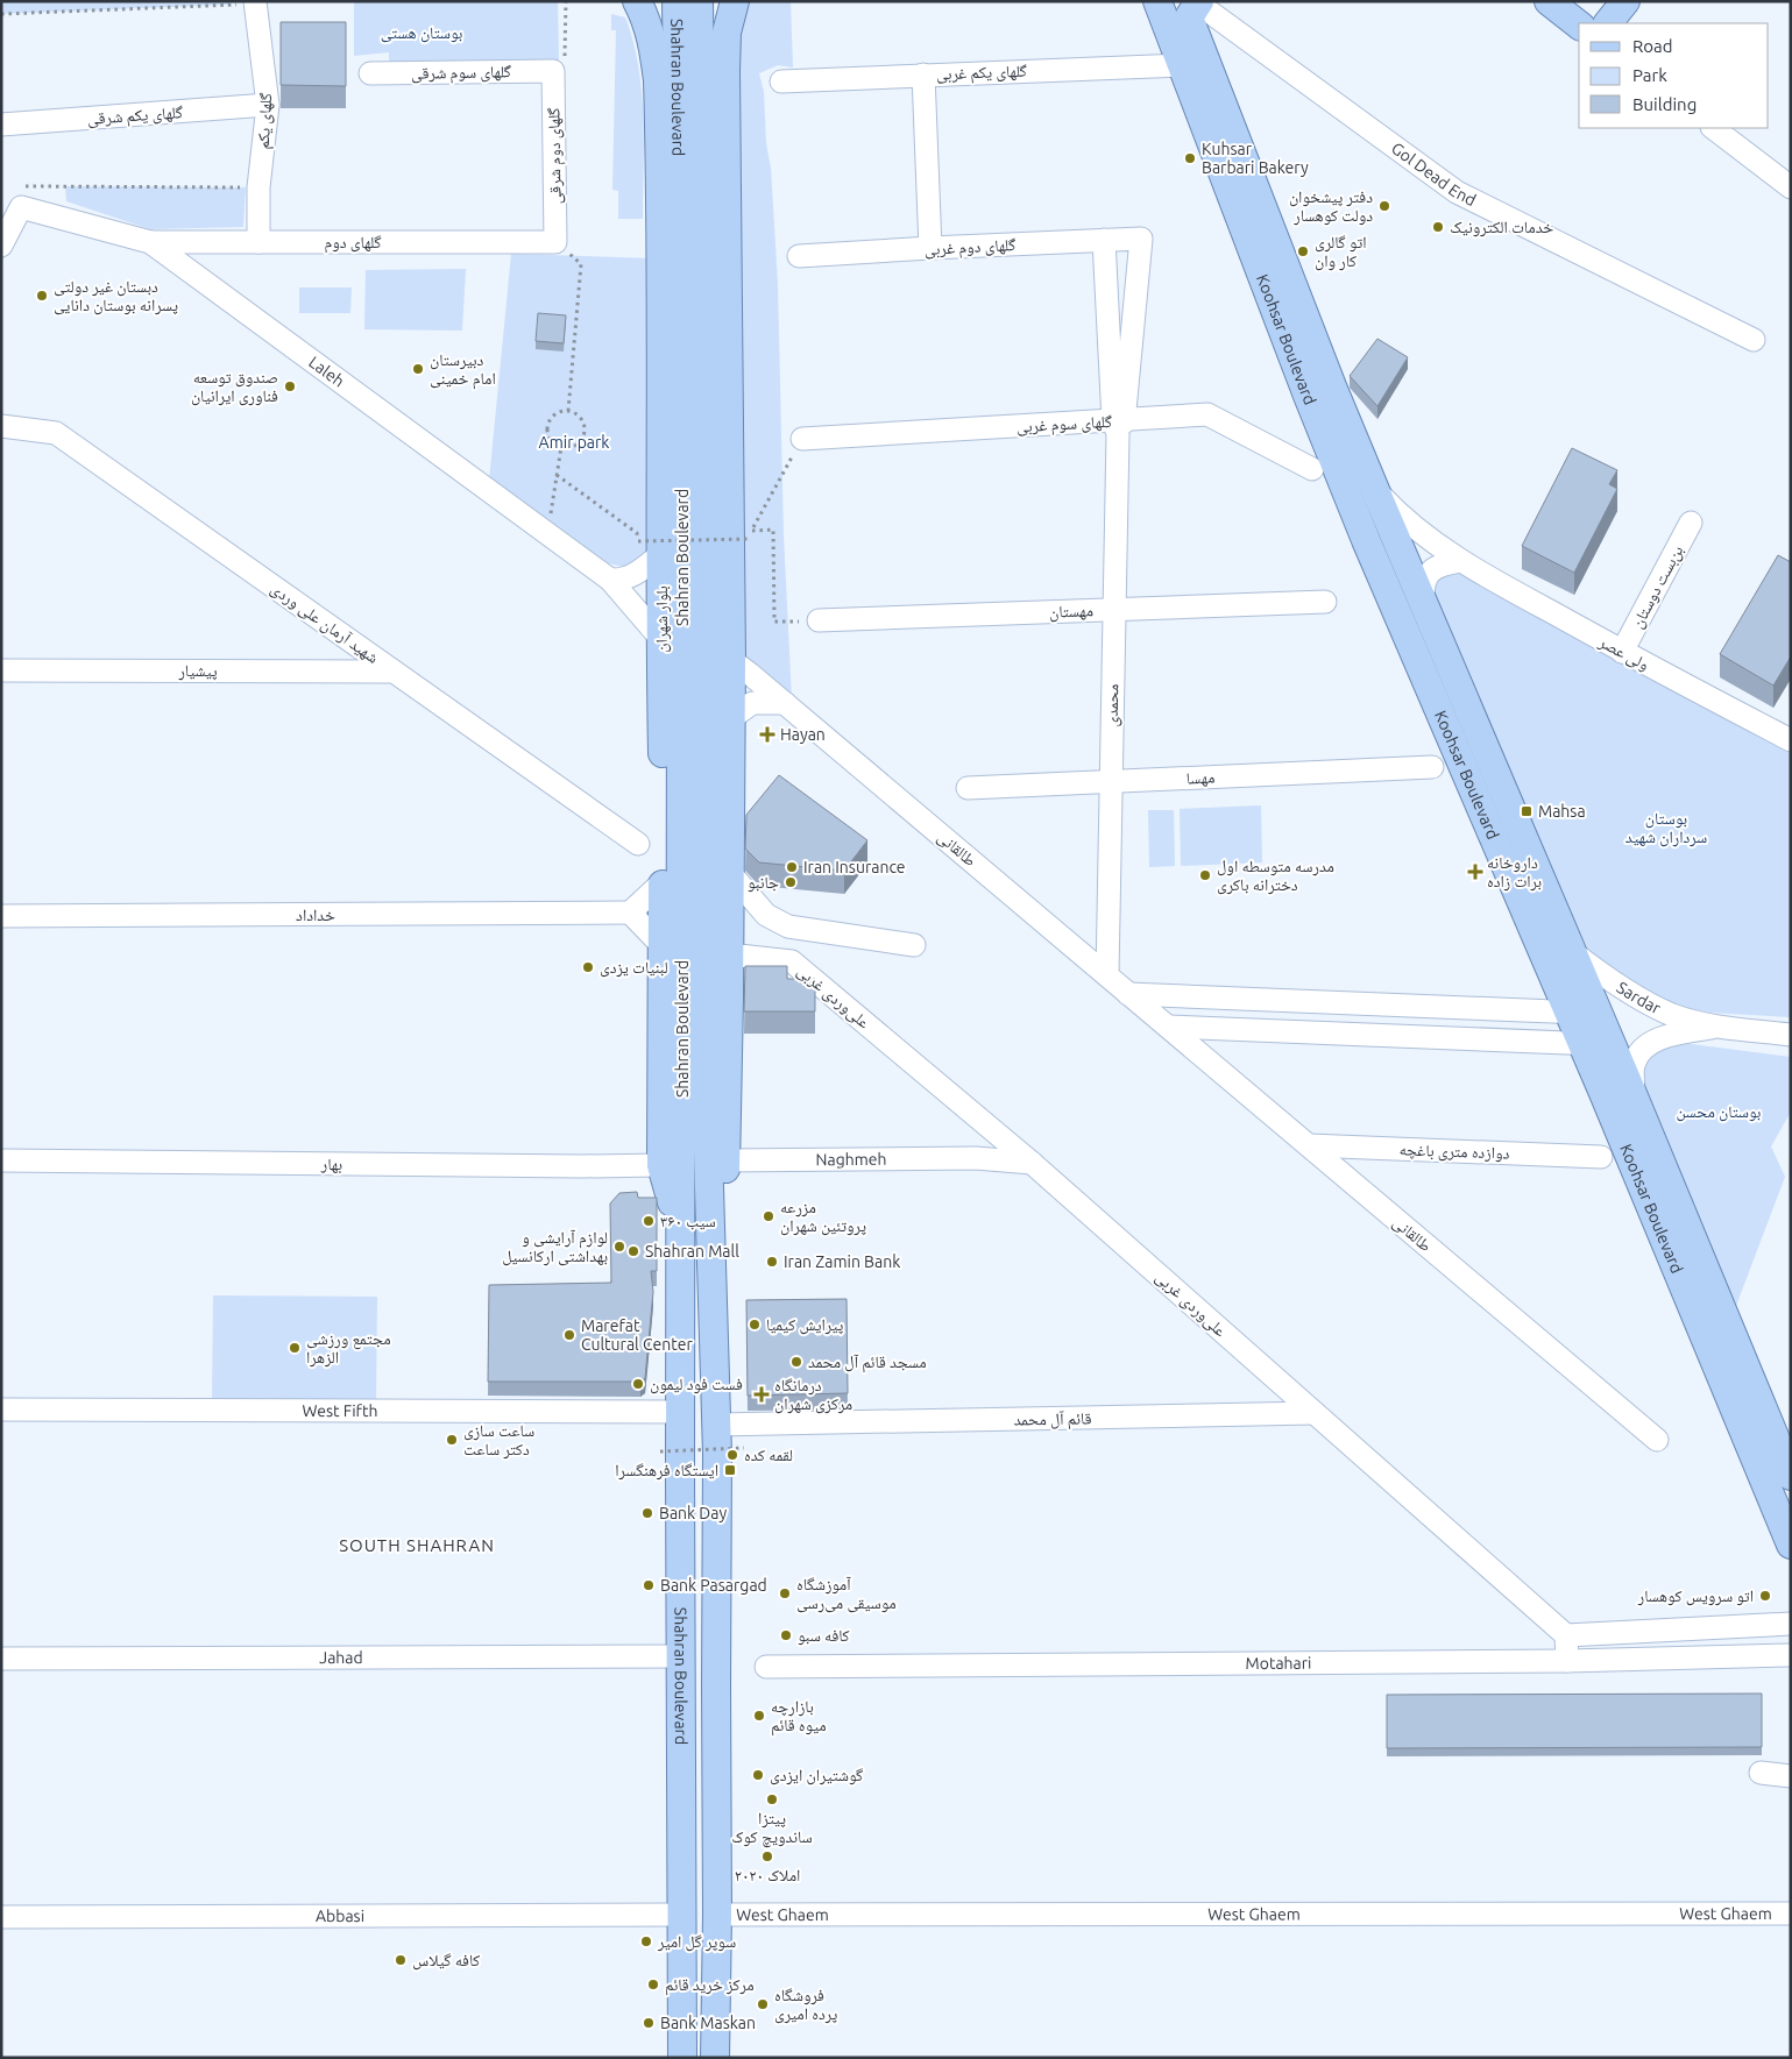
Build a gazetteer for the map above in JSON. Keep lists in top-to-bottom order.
{
  "streets": {
    "main road": ["Shahran Boulevard", "Koohsar Boulevard", "بلوار شهران"],
    "street": [
      "گلهای سوم شرقی",
      "گلهای یکم غربی",
      "گلهای یکم شرقی",
      "گلهای یکم",
      "گلهای دوم شرقی",
      "Gol Dead End",
      "گلهای دوم",
      "گلهای دوم غربی",
      "Laleh",
      "گلهای سوم غربی",
      "بن‌بست دوستان",
      "مهستان",
      "شهید آرمان علی وردی",
      "ولی عصر",
      "پیشیار",
      "محمدی",
      "مهسا",
      "طالقانی",
      "خداداد",
      "علی‌وردی غربی",
      "Sardar",
      "دوازده متری باغچه",
      "Naghmeh",
      "بهار",
      "West Fifth",
      "قائم آل محمد",
      "Jahad",
      "Motahari",
      "West Ghaem",
      "Abbasi"
    ]
  },
  "crossings": [
    ["گلهای سوم شرقی", "گلهای دوم شرقی"],
    ["گلهای یکم غربی", "Koohsar Boulevard"],
    ["Shahran Boulevard", "بلوار شهران"],
    ["Shahran Boulevard", "طالقانی"],
    ["Shahran Boulevard", "علی‌وردی غربی"],
    ["Shahran Boulevard", "Naghmeh"],
    ["Shahran Boulevard", "West Fifth"],
    ["Shahran Boulevard", "قائم آل محمد"],
    ["Shahran Boulevard", "Jahad"],
    ["Shahran Boulevard", "West Ghaem"],
    ["Shahran Boulevard", "Abbasi"],
    ["گلهای یکم شرقی", "گلهای یکم"],
    ["گلهای یکم", "گلهای دوم"],
    ["گلهای دوم شرقی", "گلهای دوم"],
    ["Gol Dead End", "Koohsar Boulevard"],
    ["گلهای دوم", "Laleh"],
    ["گلهای دوم غربی", "گلهای سوم غربی"],
    ["گلهای دوم غربی", "محمدی"],
    ["Koohsar Boulevard", "ولی عصر"],
    ["Koohsar Boulevard", "Sardar"],
    ["Laleh", "بلوار شهران"],
    ["گلهای سوم غربی", "محمدی"],
    ["بن‌بست دوستان", "ولی عصر"],
    ["مهستان", "محمدی"],
    ["بلوار شهران", "بهار"],
    ["شهید آرمان علی وردی", "پیشیار"],
    ["محمدی", "مهسا"],
    ["محمدی", "طالقانی"],
    ["طالقانی", "دوازده متری باغچه"],
    ["علی‌وردی غربی", "Naghmeh"],
    ["علی‌وردی غربی", "قائم آل محمد"]
  ],
  "districts": ["SOUTH SHAHRAN"],
  "parks": [
    "بوستان هستی",
    "Amir park",
    "بوستان سرداران شهید",
    "بوستان محسن"
  ],
  "places": {
    "other": [
      "Kuhsar Barbari Bakery",
      "دفتر پیشخوان دولت کوهسار",
      "خدمات الکترونیک",
      "اتو گالری کار وان",
      "دبستان غیر دولتی پسرانه بوستان دانایی",
      "دبیرستان امام خمینی",
      "صندوق توسعه فناوری ایرانیان",
      "Iran Insurance",
      "مدرسه متوسطه اول دخترانه باکری",
      "جانبو",
      "لبنیات یزدی",
      "مزرعه پروتئین شهران",
      "سیب ۳۶۰",
      "لوازم آرایشی و بهداشتی ارکانسیل",
      "Shahran Mall",
      "Iran Zamin Bank",
      "پیرایش کیمیا",
      "Marefat Cultural Center",
      "مجتمع ورزشی الزهرا",
      "مسجد قائم آل محمد",
      "فست فود لیمون",
      "ساعت سازی دکتر ساعت",
      "لقمه کده",
      "Bank Day",
      "Bank Pasargad",
      "آموزشگاه موسیقی می‌رسی",
      "اتو سرویس کوهسار",
      "کافه سبو",
      "بازارچه میوه قائم",
      "گوشتیران ایزدی",
      "پیتزا ساندویچ کوک",
      "املاک ۲۰۲۰",
      "سوپر گل امیر",
      "کافه گیلاس",
      "مرکز خرید قائم",
      "فروشگاه پرده امیری",
      "Bank Maskan"
    ],
    "health": ["Hayan", "داروخانه برات زاده", "درمانگاه مرکزی شهران"],
    "transit": ["Mahsa", "ایستگاه فرهنگسرا"]
  },
  "legend": ["Road", "Park", "Building"]
}
